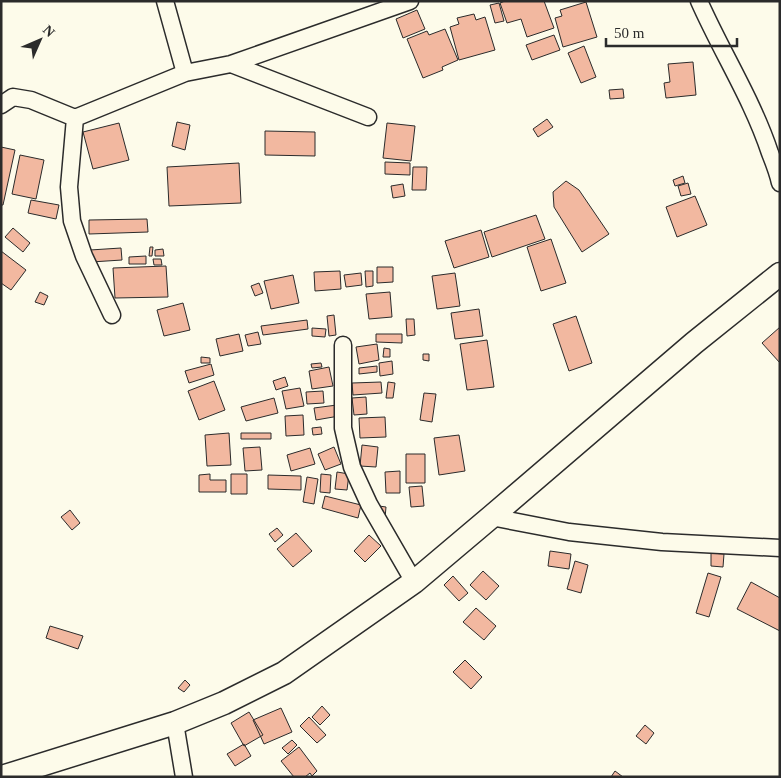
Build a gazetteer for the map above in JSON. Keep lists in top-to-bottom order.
{
  "scale_bar": "50 m",
  "north": "top right"
}
